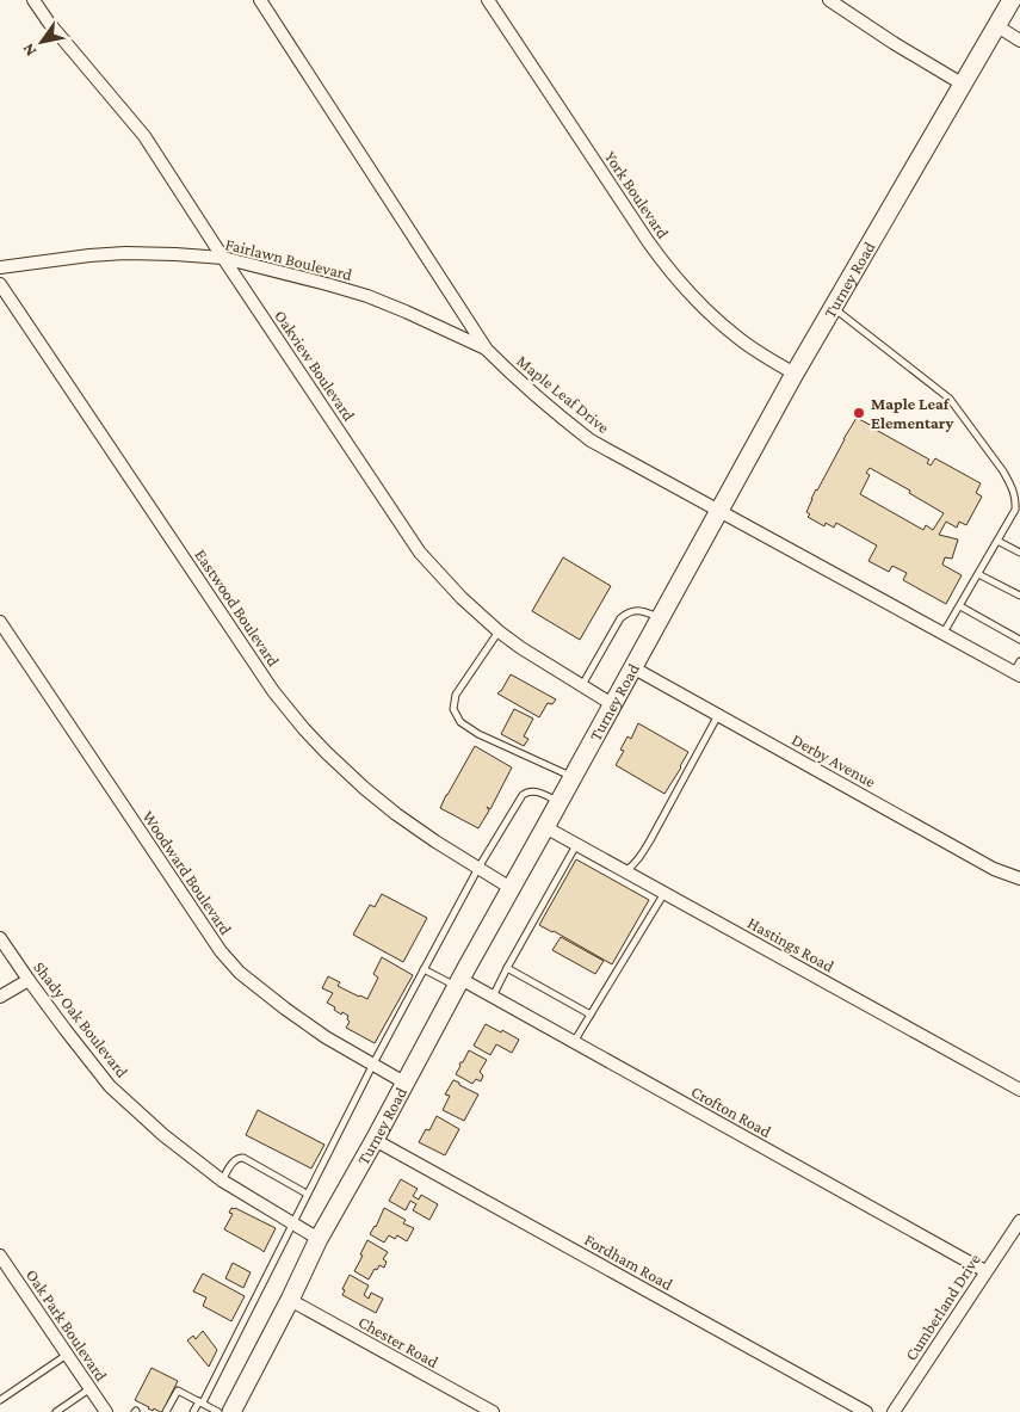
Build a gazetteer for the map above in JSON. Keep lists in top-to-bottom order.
{
  "streets": {
    "main road": ["Turney Road"],
    "street": [
      "York Boulevard",
      "Fairlawn Boulevard",
      "Oakview Boulevard",
      "Maple Leaf Drive",
      "Eastwood Boulevard",
      "Derby Avenue",
      "Woodward Boulevard",
      "Hastings Road",
      "Shady Oak Boulevard",
      "Crofton Road",
      "Fordham Road",
      "Cumberland Drive",
      "Oak Park Boulevard",
      "Chester Road"
    ]
  },
  "crossings": [
    ["York Boulevard", "Turney Road"],
    ["Fairlawn Boulevard", "Oakview Boulevard"],
    ["Fairlawn Boulevard", "Maple Leaf Drive"],
    ["Turney Road", "Oakview Boulevard"],
    ["Turney Road", "Maple Leaf Drive"],
    ["Turney Road", "Eastwood Boulevard"],
    ["Turney Road", "Derby Avenue"],
    ["Turney Road", "Woodward Boulevard"],
    ["Turney Road", "Hastings Road"],
    ["Turney Road", "Shady Oak Boulevard"],
    ["Turney Road", "Crofton Road"],
    ["Turney Road", "Fordham Road"],
    ["Turney Road", "Chester Road"],
    ["Crofton Road", "Cumberland Drive"]
  ],
  "places": ["Maple Leaf Elementary"],
  "north": "bottom left"
}
